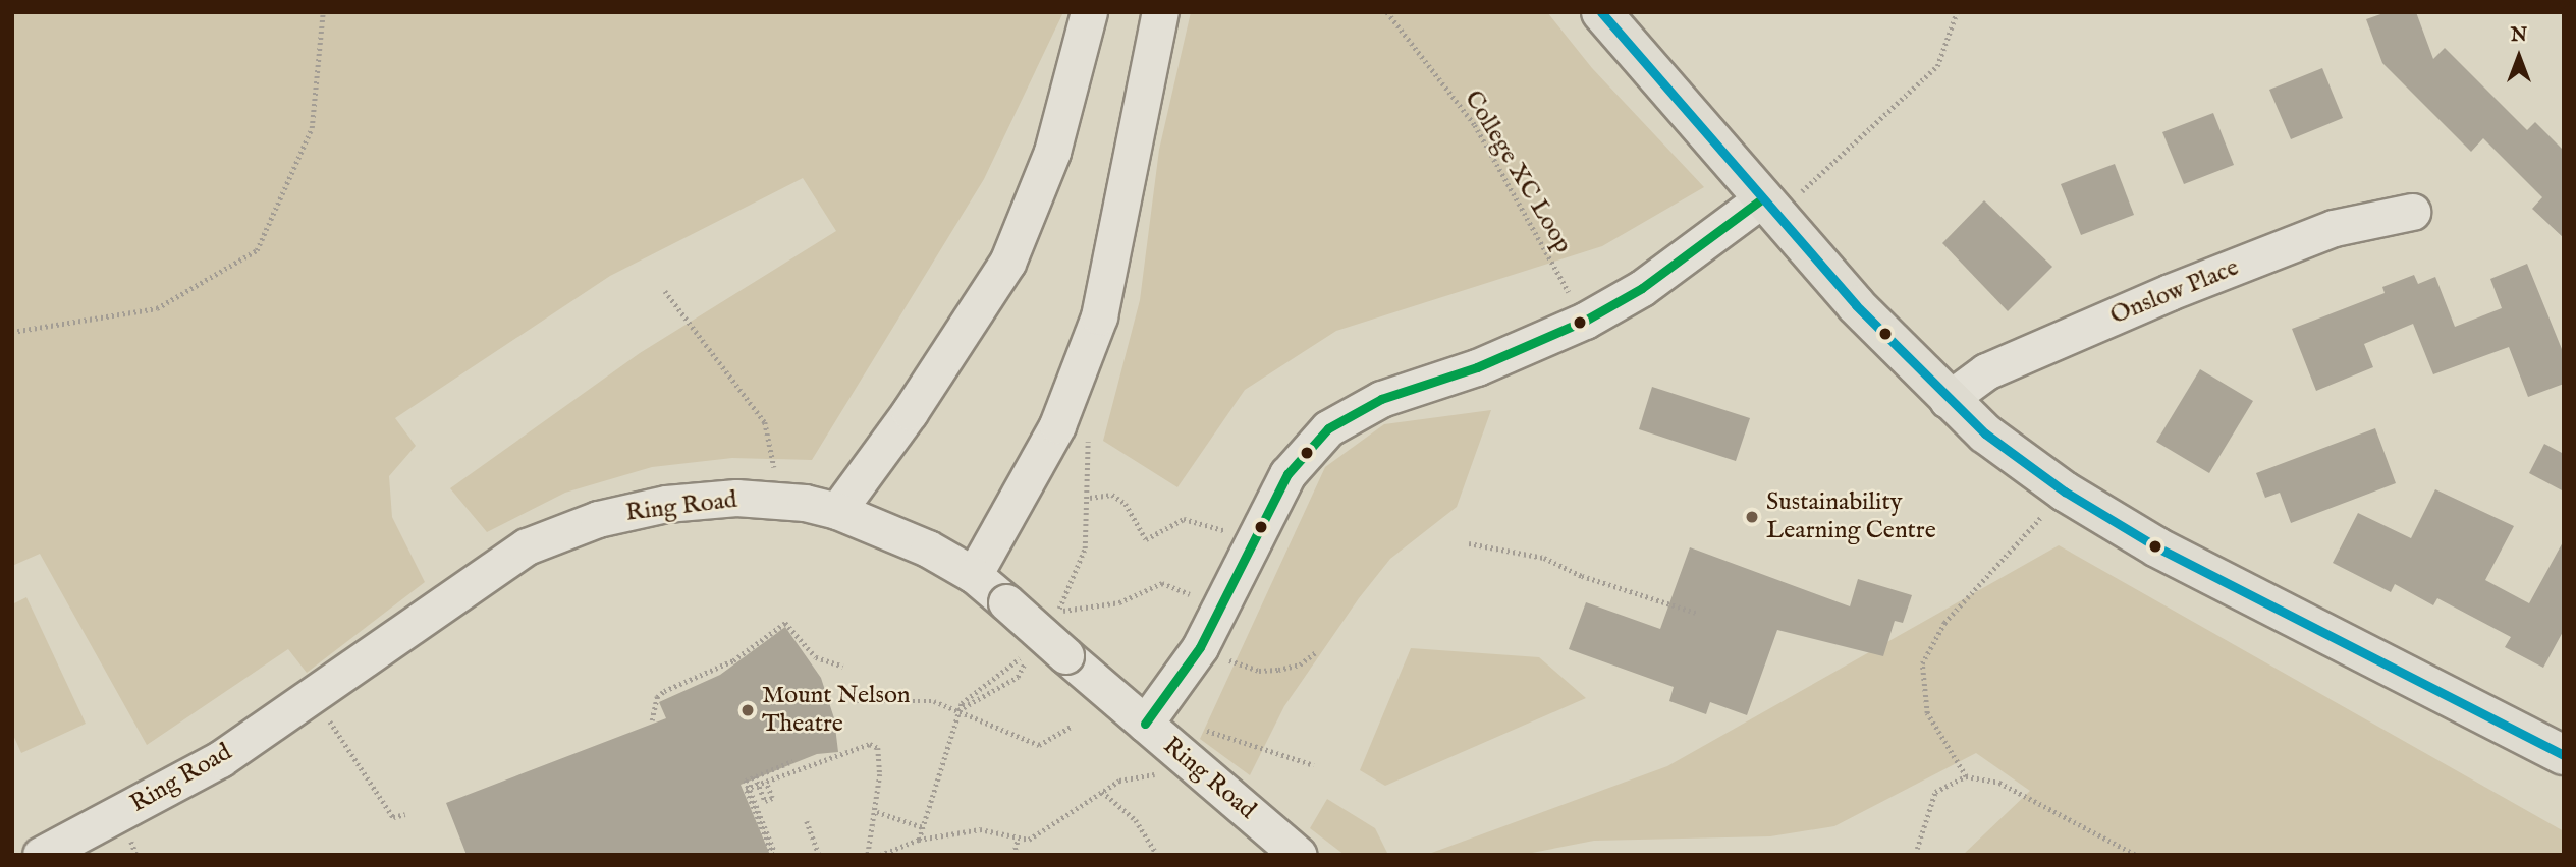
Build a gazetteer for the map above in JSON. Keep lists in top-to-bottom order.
{
  "streets": {
    "street": ["Onslow Place", "Ring Road"],
    "path": ["College XC Loop"]
  },
  "places": ["Sustainability Learning Centre", "Mount Nelson Theatre"],
  "north": "top"
}
